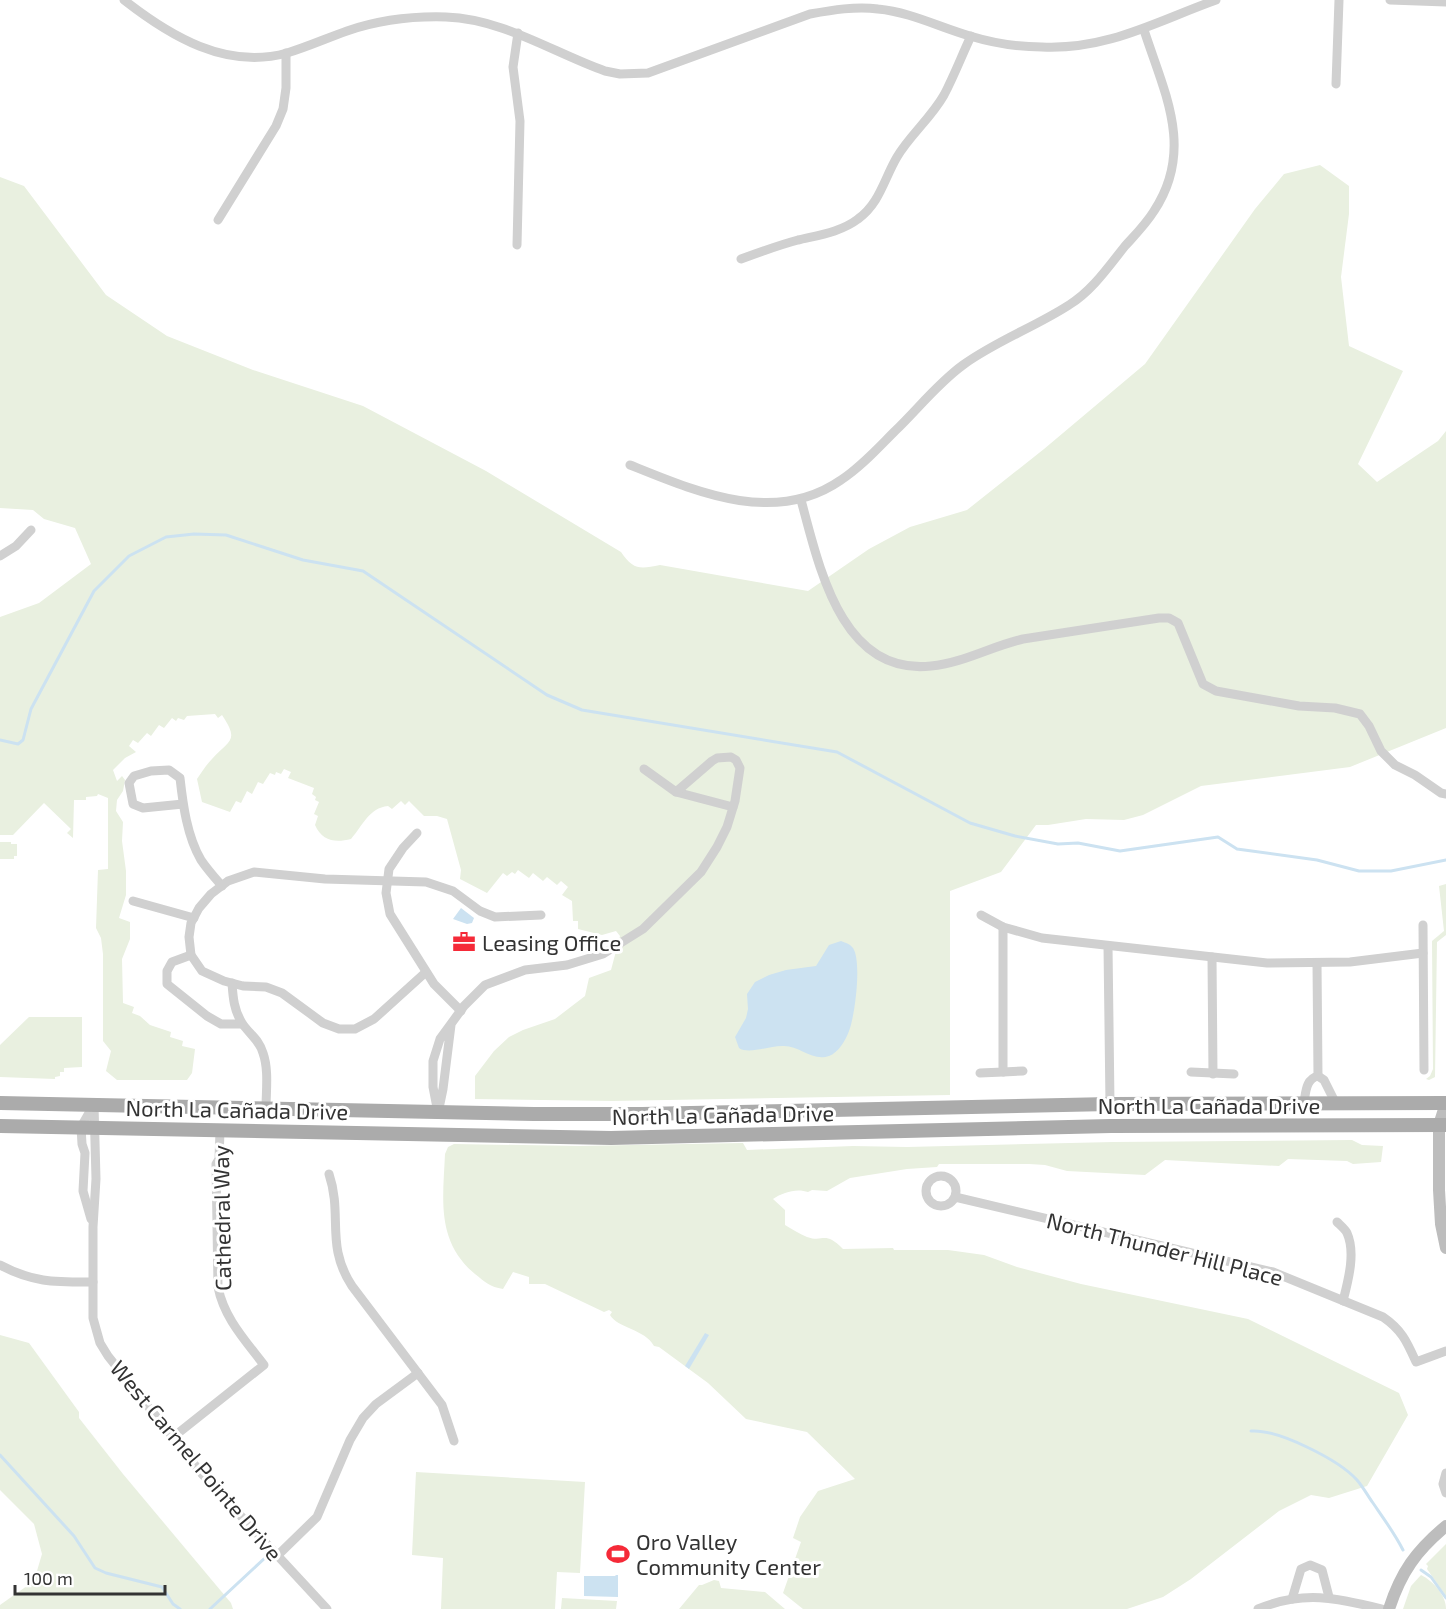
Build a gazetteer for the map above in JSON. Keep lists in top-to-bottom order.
{
  "streets": {
    "main road": ["North La Cañada Drive"],
    "street": ["Cathedral Way", "North Thunder Hill Place", "West Carmel Pointe Drive"]
  },
  "crossings": [
    ["North La Cañada Drive", "Cathedral Way"],
    ["North La Cañada Drive", "West Carmel Pointe Drive"],
    ["Cathedral Way", "West Carmel Pointe Drive"]
  ],
  "places": {
    "office": ["Leasing Office"],
    "sports": ["Oro Valley Community Center"]
  },
  "scale_bar": "100 m"
}
